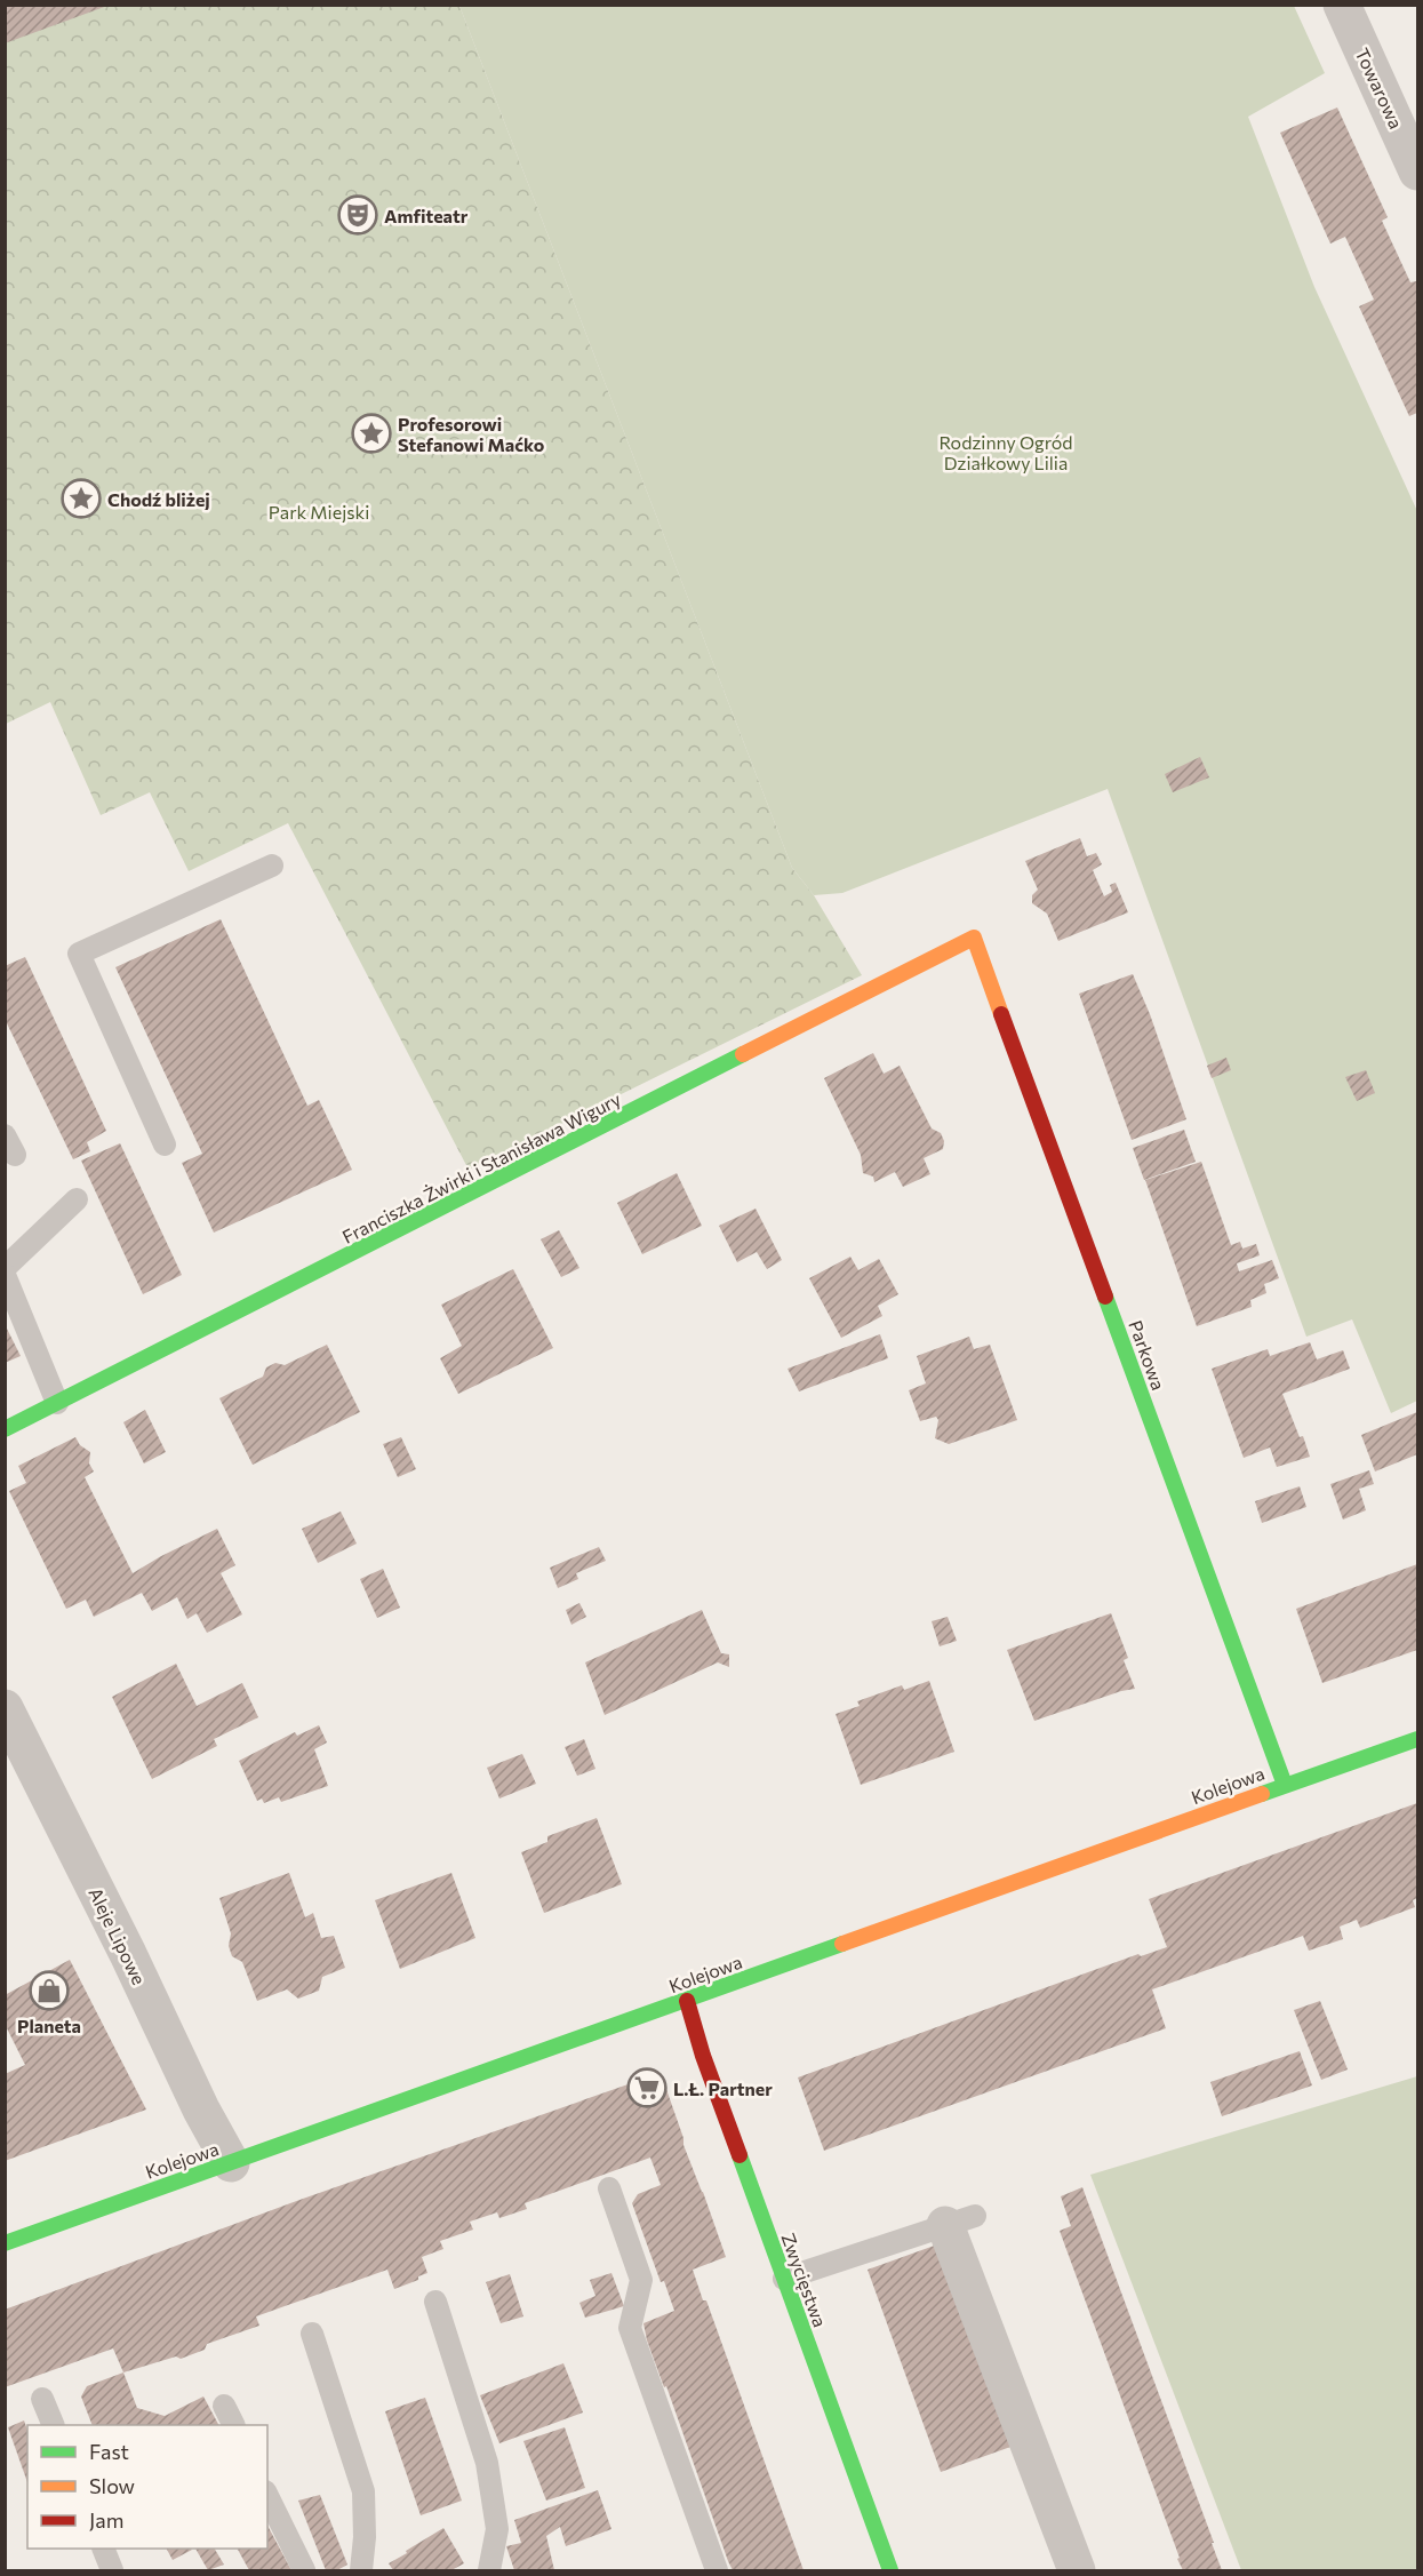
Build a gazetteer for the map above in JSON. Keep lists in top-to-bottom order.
{
  "streets": {
    "street": [
      "Towarowa",
      "Franciszka Żwirki i Stanisława Wigury",
      "Parkowa",
      "Kolejowa",
      "Aleje Lipowe",
      "Zwycięstwa"
    ]
  },
  "crossings": [
    ["Franciszka Żwirki i Stanisława Wigury", "Parkowa"],
    ["Parkowa", "Kolejowa"],
    ["Kolejowa", "Aleje Lipowe"],
    ["Kolejowa", "Zwycięstwa"]
  ],
  "parks": ["Rodzinny Ogród Działkowy Lilia", "Park Miejski"],
  "places": {
    "theatre": ["Amfiteatr"],
    "place": ["Profesorowi Stefanowi Maćko", "Chodź bliżej"],
    "shop": ["Planeta"],
    "supermarket": ["L.Ł. Partner"]
  },
  "legend": ["Fast", "Slow", "Jam"]
}
